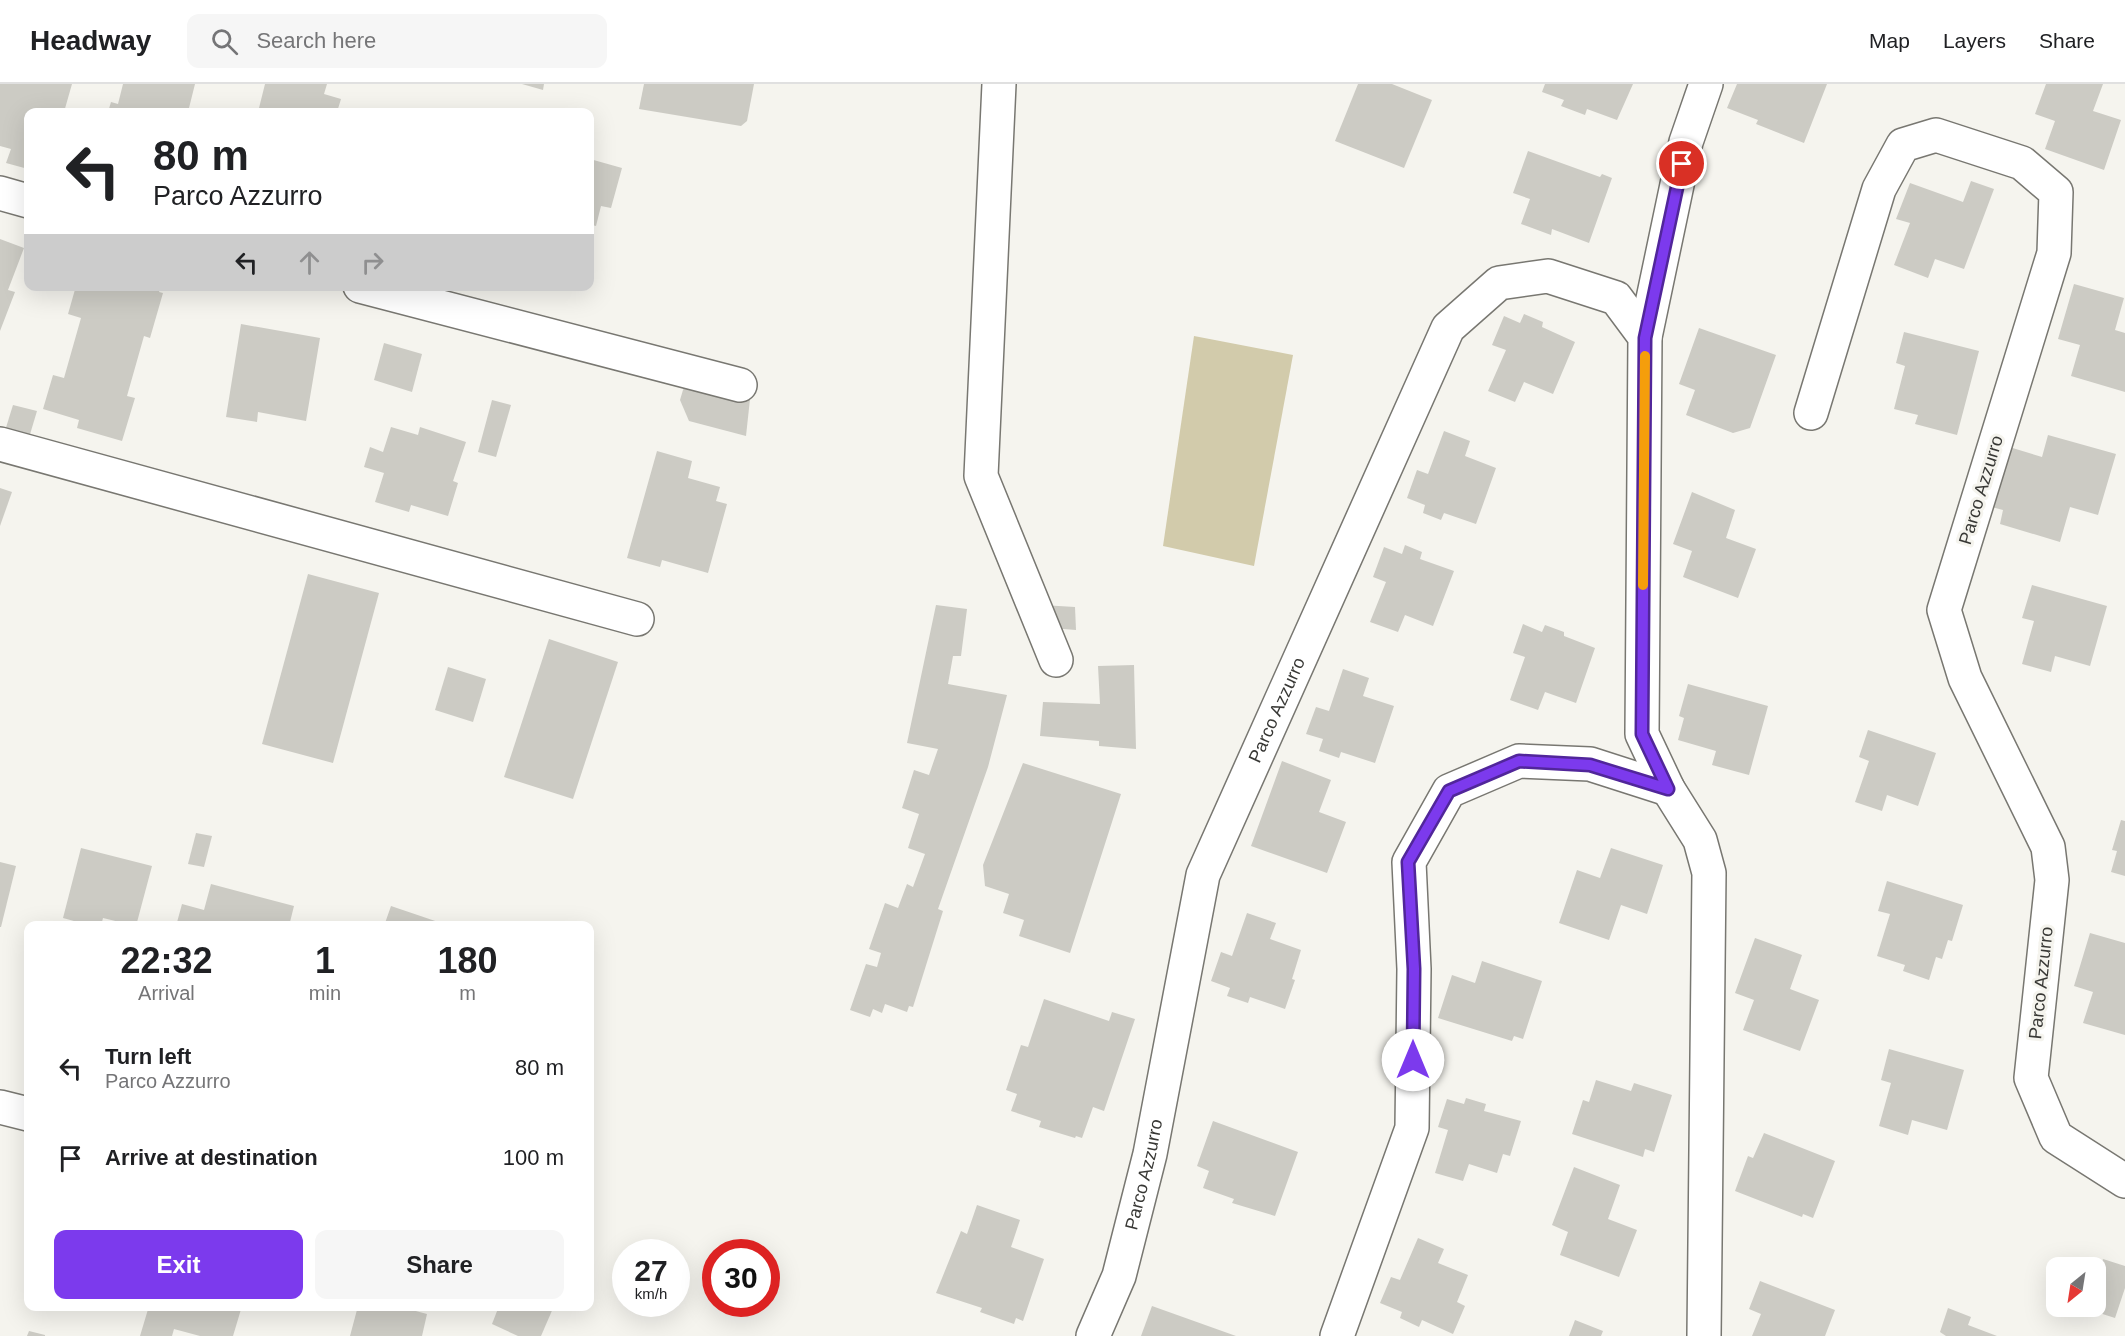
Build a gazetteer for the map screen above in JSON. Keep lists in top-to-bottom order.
{
  "streets": {
    "street": ["Parco Azzurro"]
  },
  "north": "bottom left",
  "page": {
    "header": "Headway",
    "search": "Search here",
    "nav": ["Map", "Layers", "Share"],
    "turn": ["80 m", "Parco Azzurro"],
    "eta": [
      "22:32",
      "Arrival",
      "1",
      "min",
      "180",
      "m"
    ],
    "list": [
      {
        "name": "Turn left",
        "note": "Parco Azzurro",
        "value": "80 m"
      },
      {
        "name": "Arrive at destination",
        "value": "100 m"
      }
    ],
    "buttons": ["Exit", "Share"],
    "speed": "27 km/h",
    "limit": "30"
  }
}
